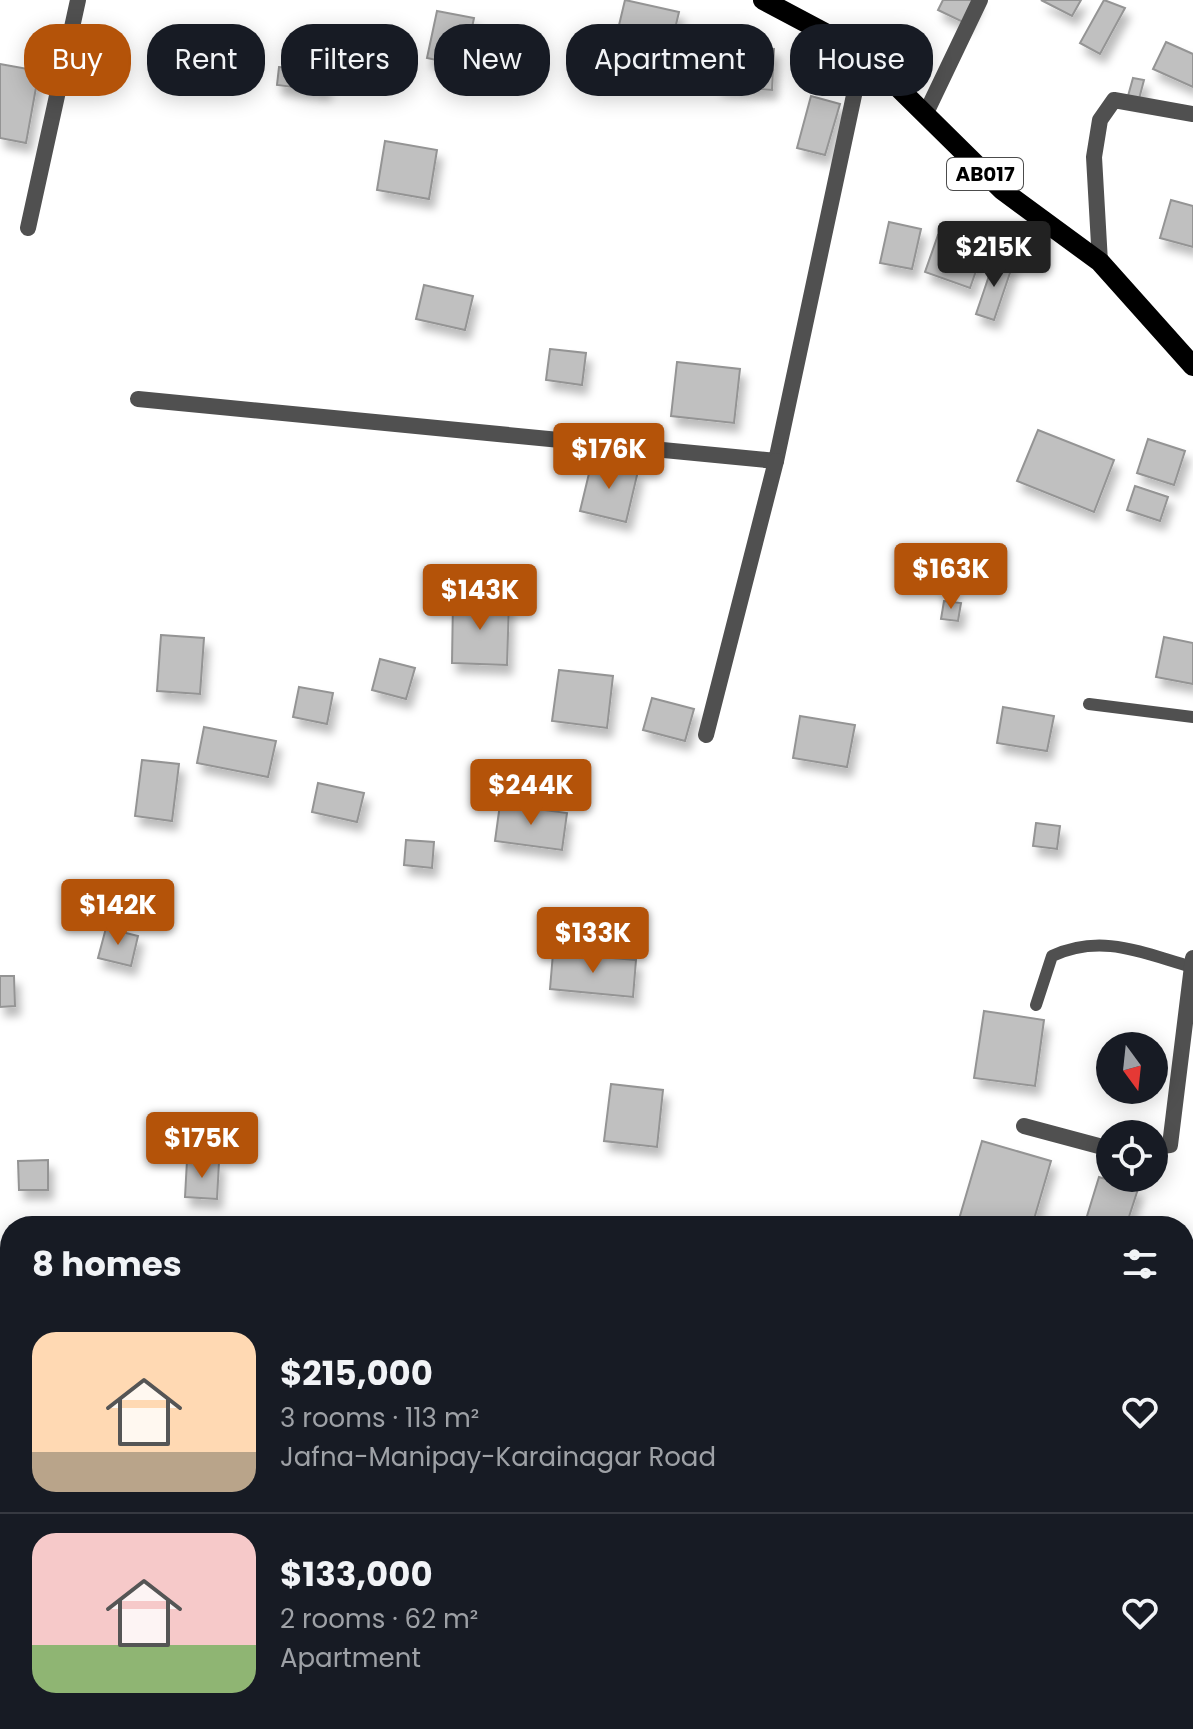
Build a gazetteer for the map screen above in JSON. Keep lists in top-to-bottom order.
{
  "streets": {
    "main road": ["AB017"]
  },
  "north": "bottom",
  "page": {
    "chip": [
      "Buy",
      "Rent",
      "Filters",
      "New",
      "Apartment",
      "House"
    ],
    "price": [
      "$215K",
      "$176K",
      "$163K",
      "$143K",
      "$244K",
      "$142K",
      "$133K",
      "$175K"
    ],
    "heading": "8 homes",
    "list": [
      {
        "name": "$215,000",
        "note": "3 rooms · 113 m² · Jafna-Manipay-Karainagar Road"
      },
      {
        "name": "$133,000",
        "note": "2 rooms · 62 m² · Apartment"
      }
    ]
  }
}
